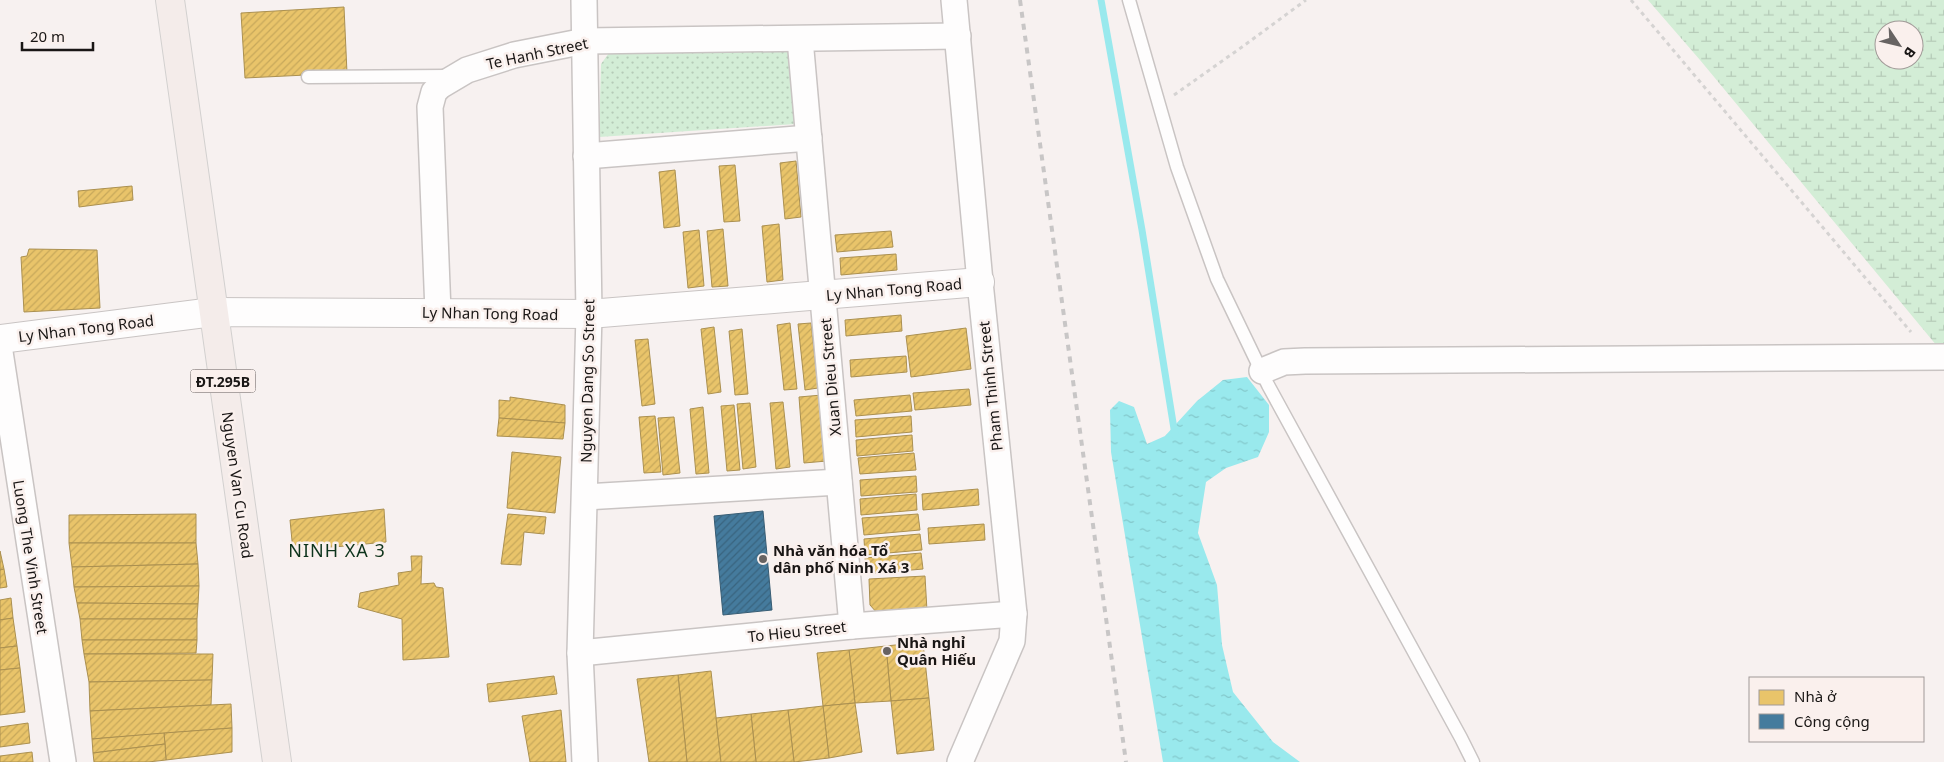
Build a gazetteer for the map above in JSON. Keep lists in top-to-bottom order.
{
  "streets": {
    "main road": ["ĐT.295B", "Nguyen Van Cu Road"],
    "street": [
      "Te Hanh Street",
      "Ly Nhan Tong Road",
      "Xuan Dieu Street",
      "Nguyen Dang So Street",
      "Pham Thinh Street",
      "Luong The Vinh Street",
      "To Hieu Street"
    ]
  },
  "crossings": [
    ["Te Hanh Street", "Ly Nhan Tong Road"],
    ["Te Hanh Street", "Xuan Dieu Street"],
    ["Te Hanh Street", "Nguyen Dang So Street"],
    ["Te Hanh Street", "Pham Thinh Street"],
    ["Ly Nhan Tong Road", "Xuan Dieu Street"],
    ["Ly Nhan Tong Road", "Nguyen Dang So Street"],
    ["Ly Nhan Tong Road", "Pham Thinh Street"],
    ["Ly Nhan Tong Road", "Nguyen Van Cu Road"],
    ["Xuan Dieu Street", "To Hieu Street"],
    ["Nguyen Dang So Street", "To Hieu Street"],
    ["Pham Thinh Street", "To Hieu Street"]
  ],
  "districts": ["NINH XA 3"],
  "places": ["Nhà văn hóa Tổ dân phố Ninh Xá 3", "Nhà nghỉ Quân Hiếu"],
  "legend": ["Nhà ở", "Công cộng"],
  "scale_bar": "20 m",
  "north": "bottom right"
}
